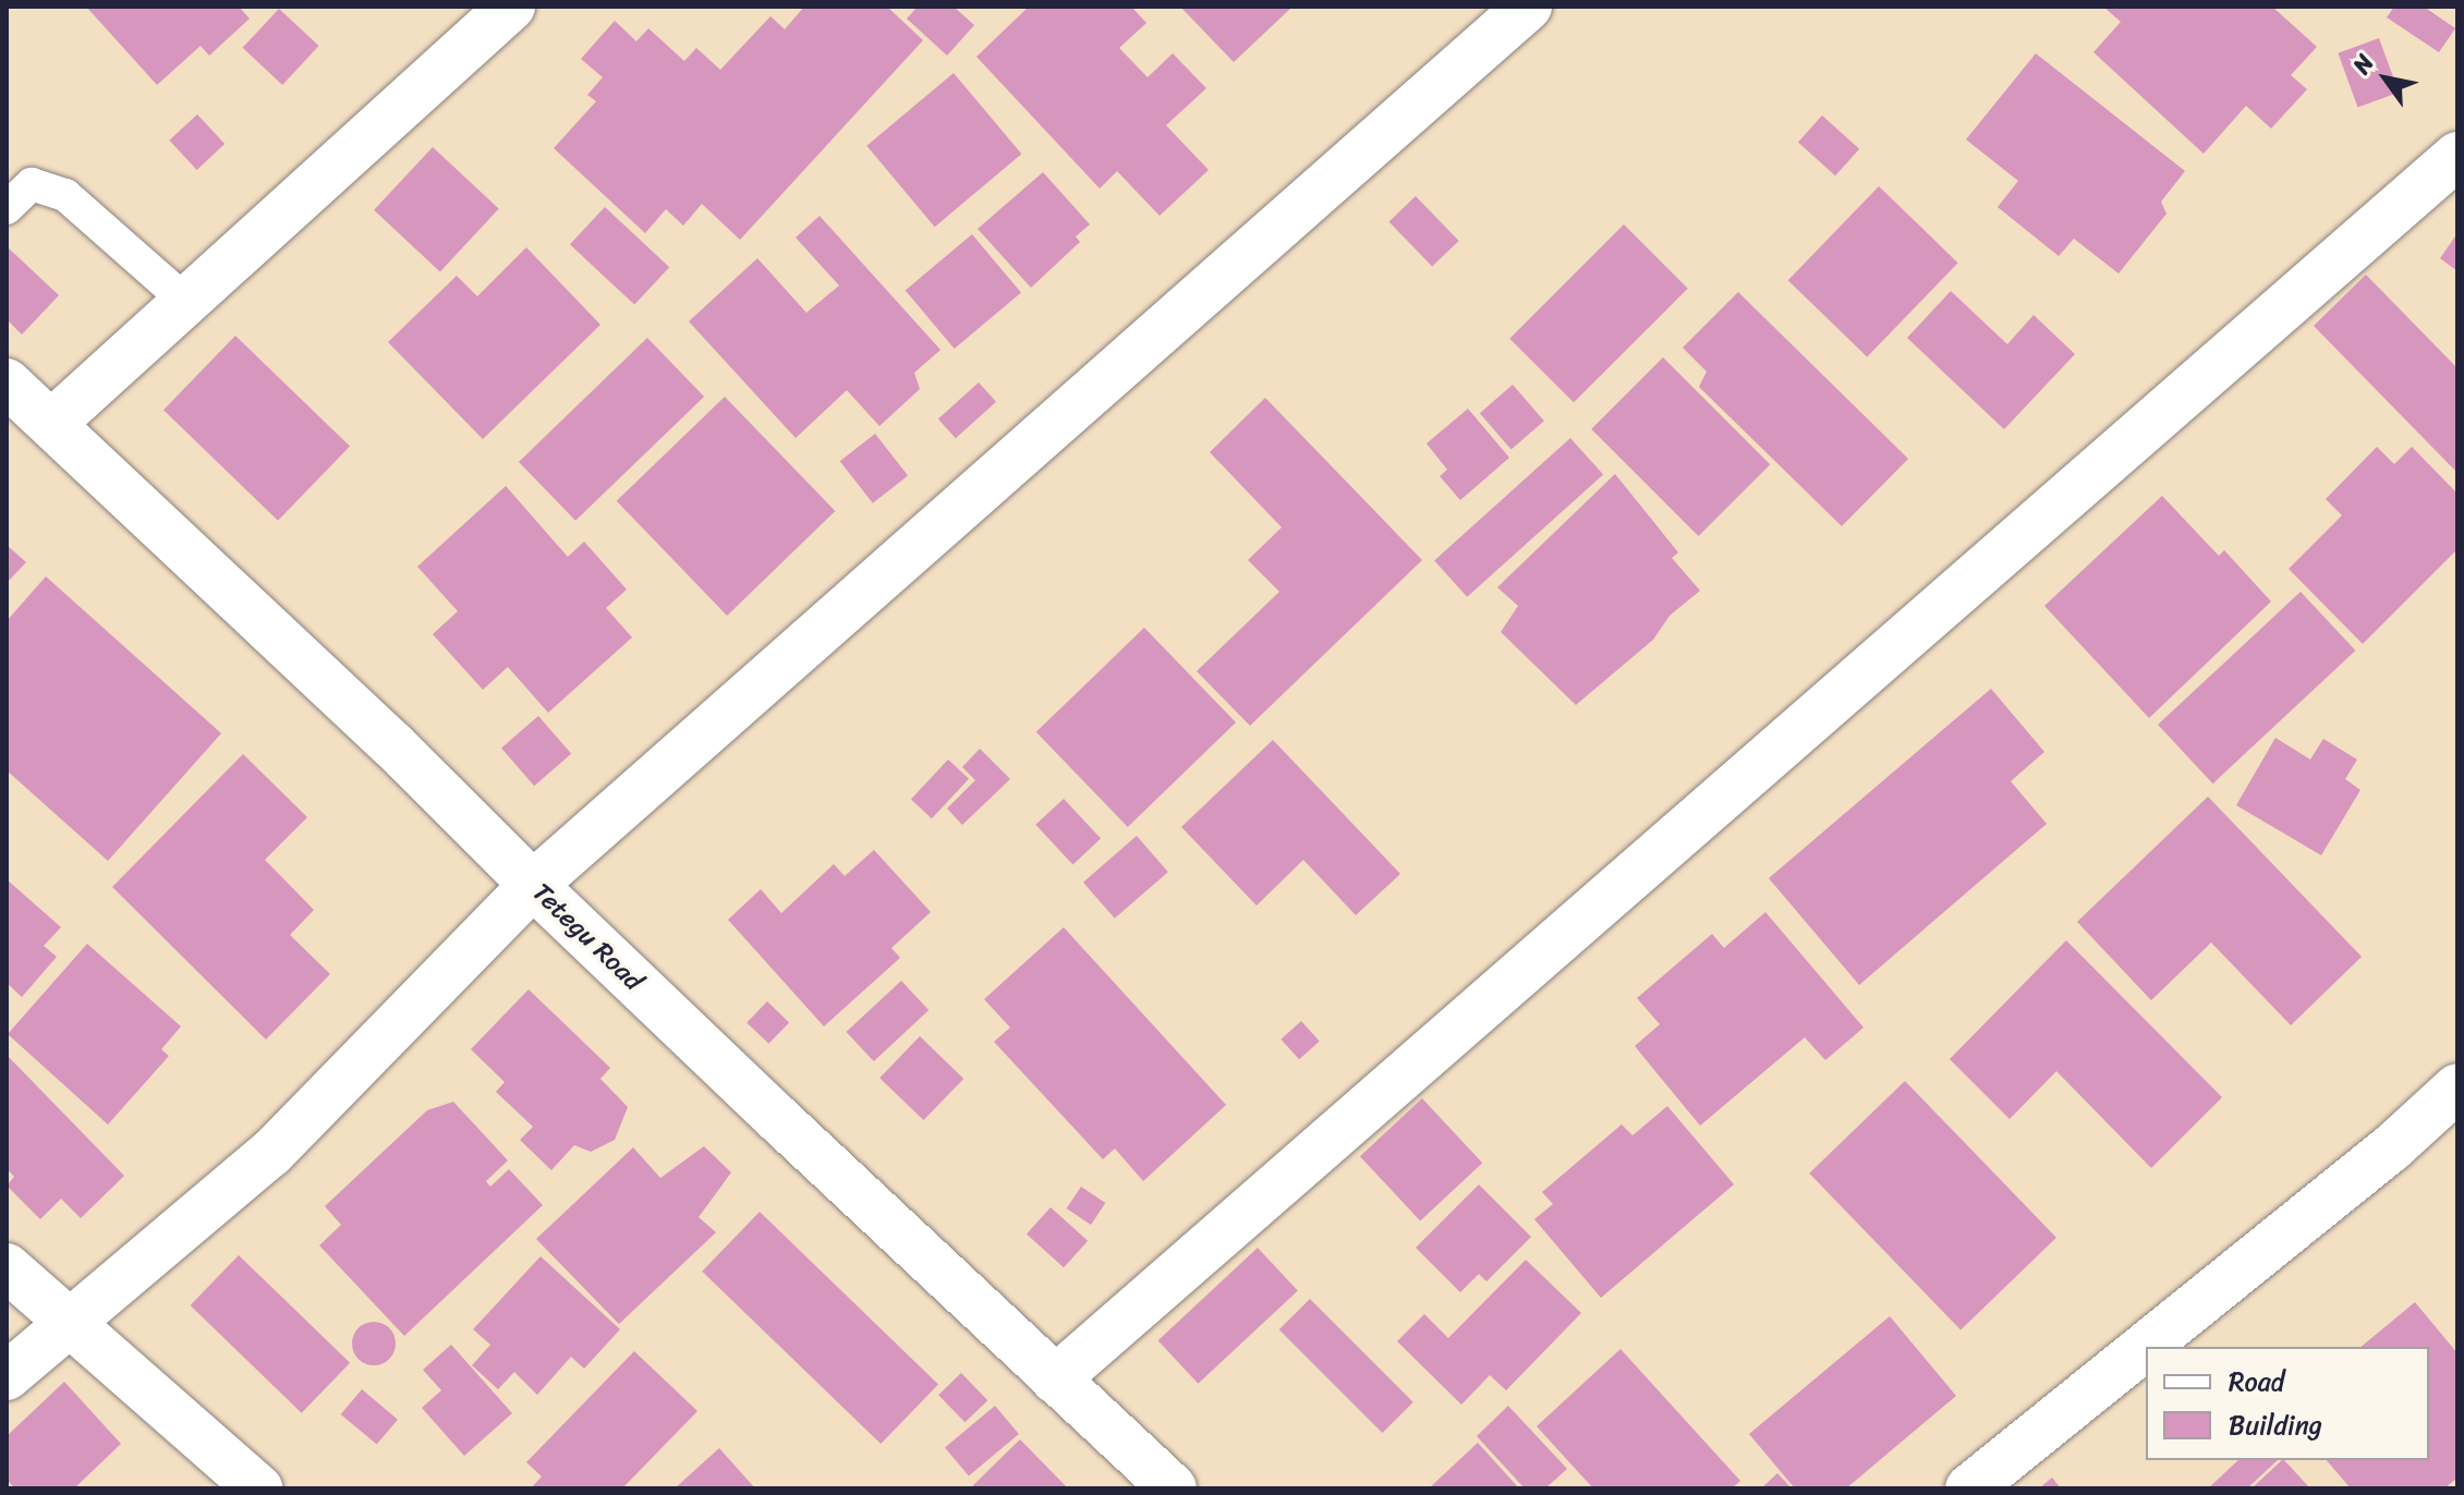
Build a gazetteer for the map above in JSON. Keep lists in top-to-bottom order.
{
  "streets": {
    "street": ["Tetegu Road"]
  },
  "legend": ["Road", "Building"],
  "north": "top left"
}
